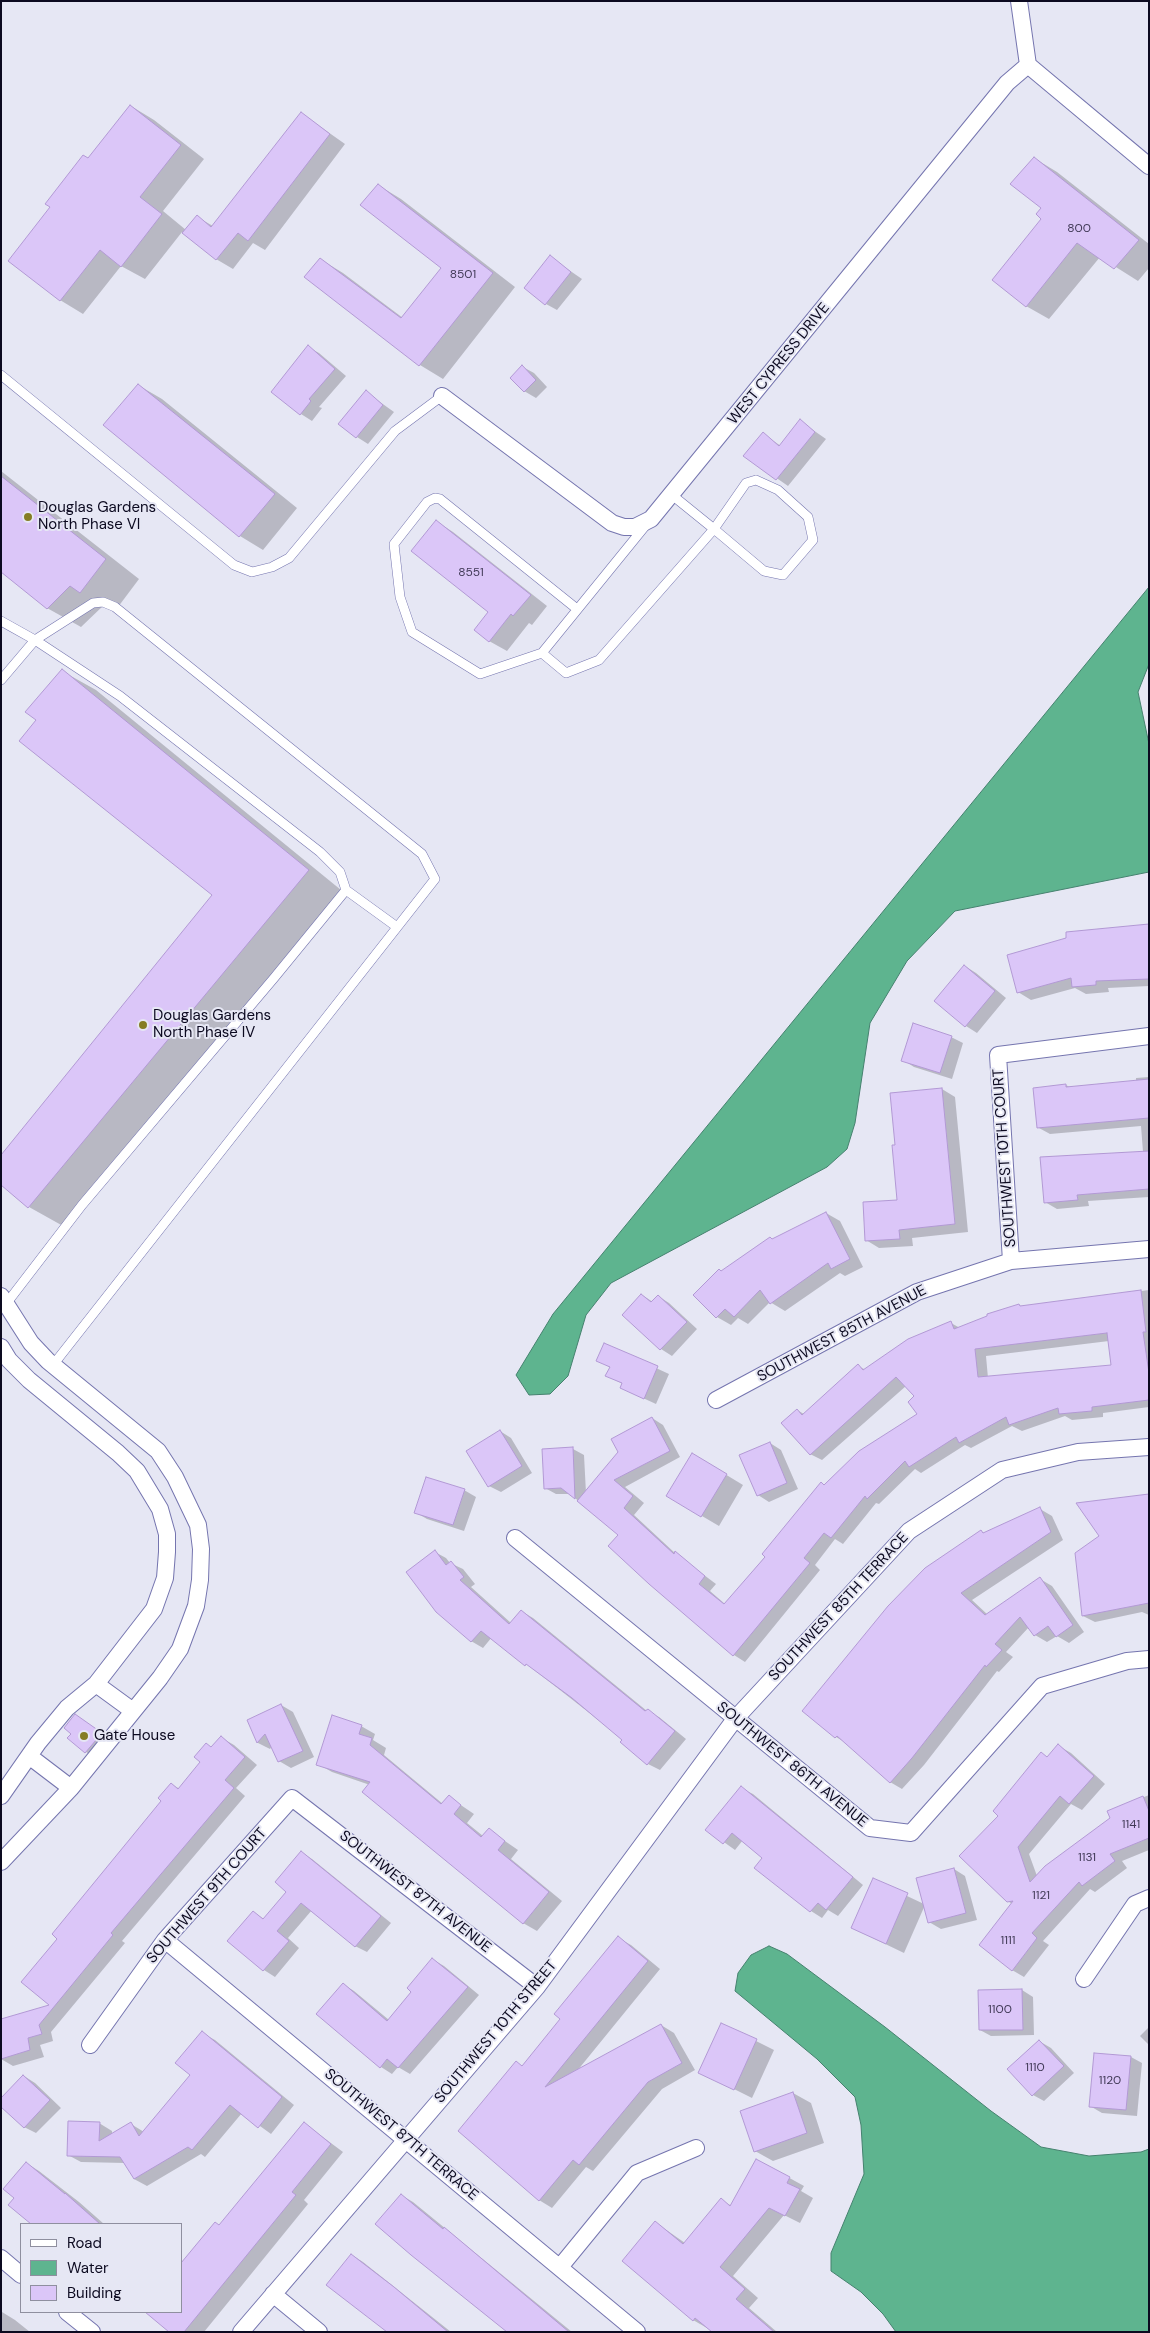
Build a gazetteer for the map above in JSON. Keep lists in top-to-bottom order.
{
  "streets": {
    "street": [
      "WEST CYPRESS DRIVE",
      "SOUTHWEST 10TH COURT",
      "SOUTHWEST 85TH AVENUE",
      "SOUTHWEST 85TH TERRACE",
      "SOUTHWEST 86TH AVENUE",
      "SOUTHWEST 87TH AVENUE",
      "SOUTHWEST 9TH COURT",
      "SOUTHWEST 10TH STREET",
      "SOUTHWEST 87TH TERRACE"
    ]
  },
  "crossings": [
    ["SOUTHWEST 10TH COURT", "SOUTHWEST 85TH AVENUE"],
    ["SOUTHWEST 85TH TERRACE", "SOUTHWEST 86TH AVENUE"],
    ["SOUTHWEST 85TH TERRACE", "SOUTHWEST 10TH STREET"],
    ["SOUTHWEST 86TH AVENUE", "SOUTHWEST 10TH STREET"],
    ["SOUTHWEST 87TH AVENUE", "SOUTHWEST 9TH COURT"],
    ["SOUTHWEST 87TH AVENUE", "SOUTHWEST 10TH STREET"],
    ["SOUTHWEST 9TH COURT", "SOUTHWEST 87TH TERRACE"],
    ["SOUTHWEST 10TH STREET", "SOUTHWEST 87TH TERRACE"]
  ],
  "places": ["Douglas Gardens North Phase VI", "Douglas Gardens North Phase IV", "Gate House"],
  "house_numbers": [
    "800",
    "8501",
    "8551",
    "1141",
    "1131",
    "1121",
    "1111",
    "1100",
    "1110",
    "1120"
  ],
  "legend": ["Road", "Water", "Building"]
}
